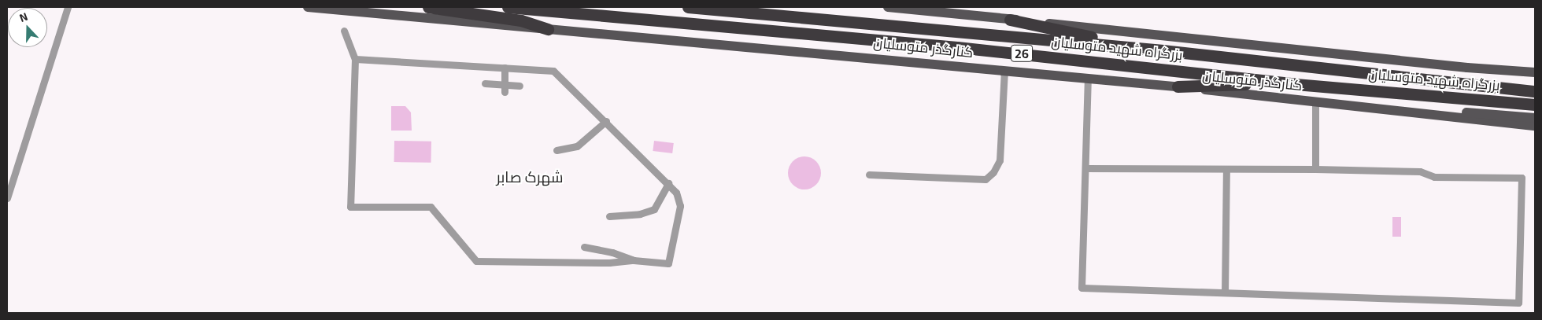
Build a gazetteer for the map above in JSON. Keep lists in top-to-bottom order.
{
  "streets": {
    "highway": ["بزرگراه شهید متوسلیان", "26"],
    "main road": ["کنارگذر متوسلیان"]
  },
  "districts": ["شهرک صابر"],
  "north": "top"
}
